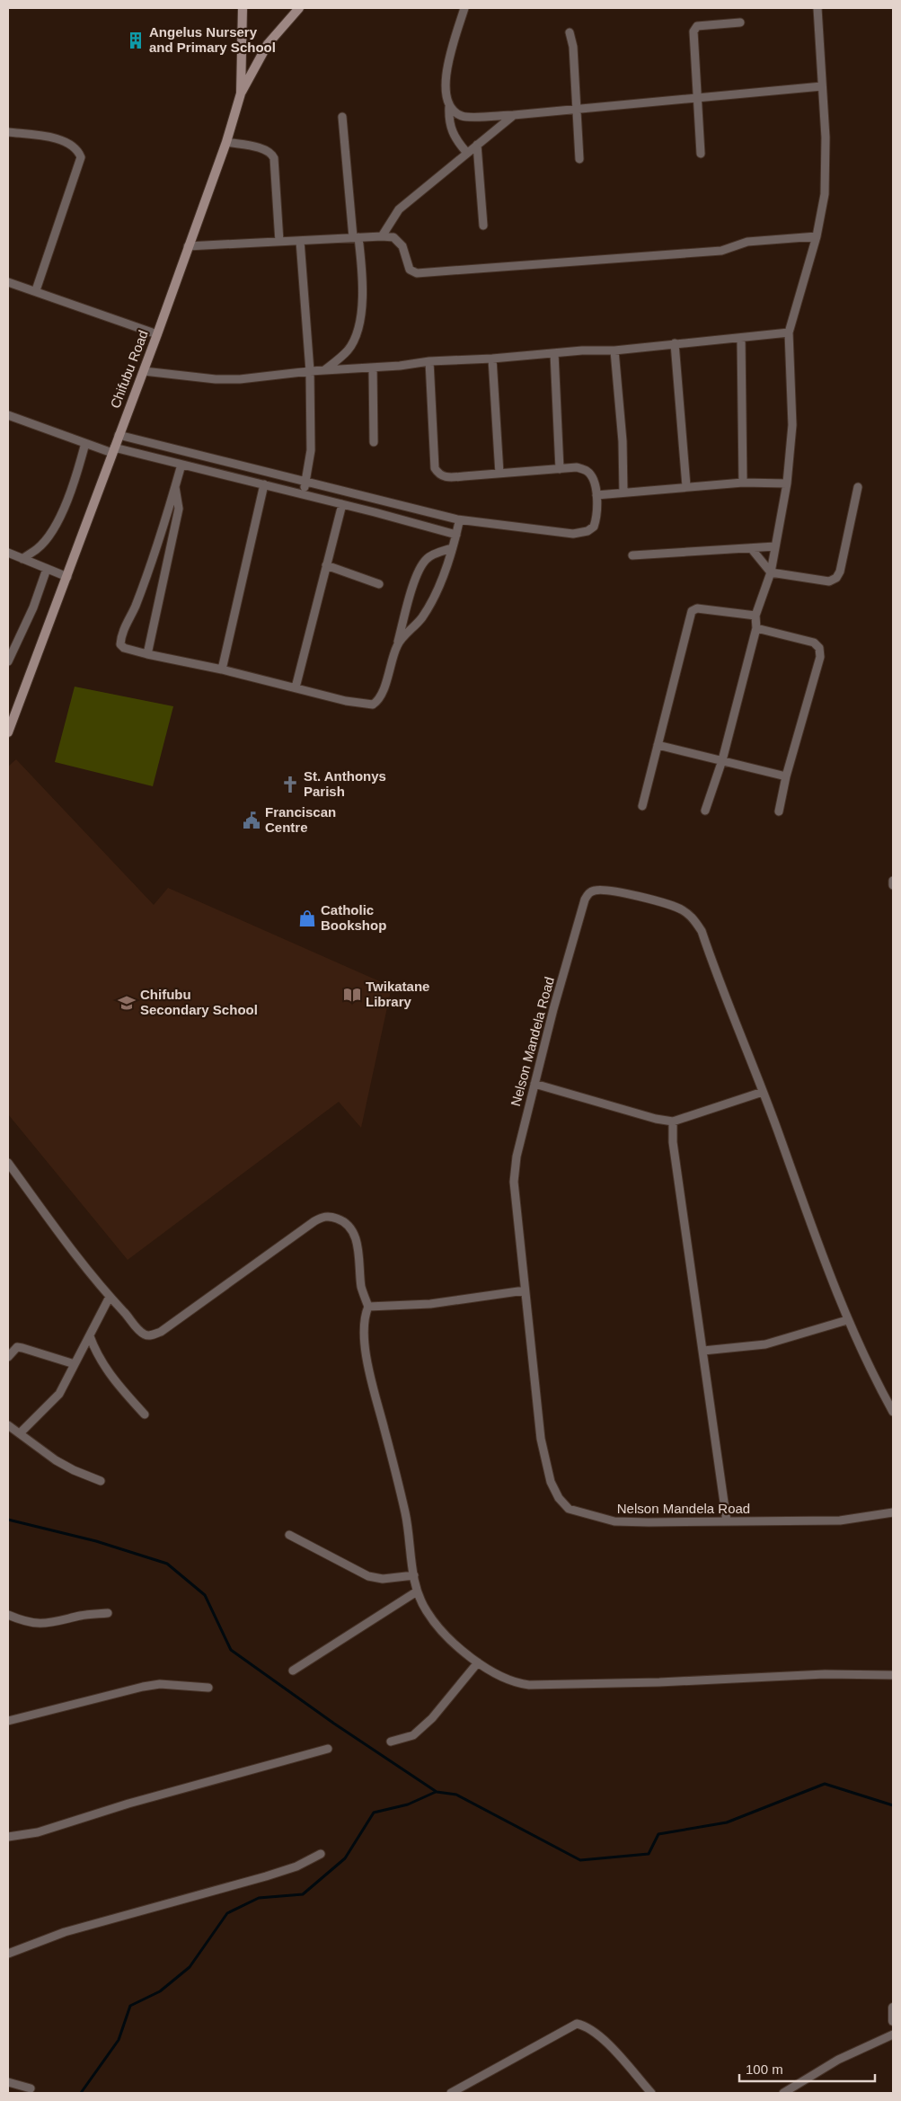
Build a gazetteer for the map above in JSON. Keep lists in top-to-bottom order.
{
  "streets": {
    "main road": ["Chifubu Road"],
    "street": ["Nelson Mandela Road"]
  },
  "places": {
    "building": ["Angelus Nursery and Primary School"],
    "church": ["St. Anthonys Parish"],
    "public building": ["Franciscan Centre"],
    "shop": ["Catholic Bookshop"],
    "library": ["Twikatane Library"],
    "school or university": ["Chifubu Secondary School"]
  },
  "scale_bar": "100 m"
}
